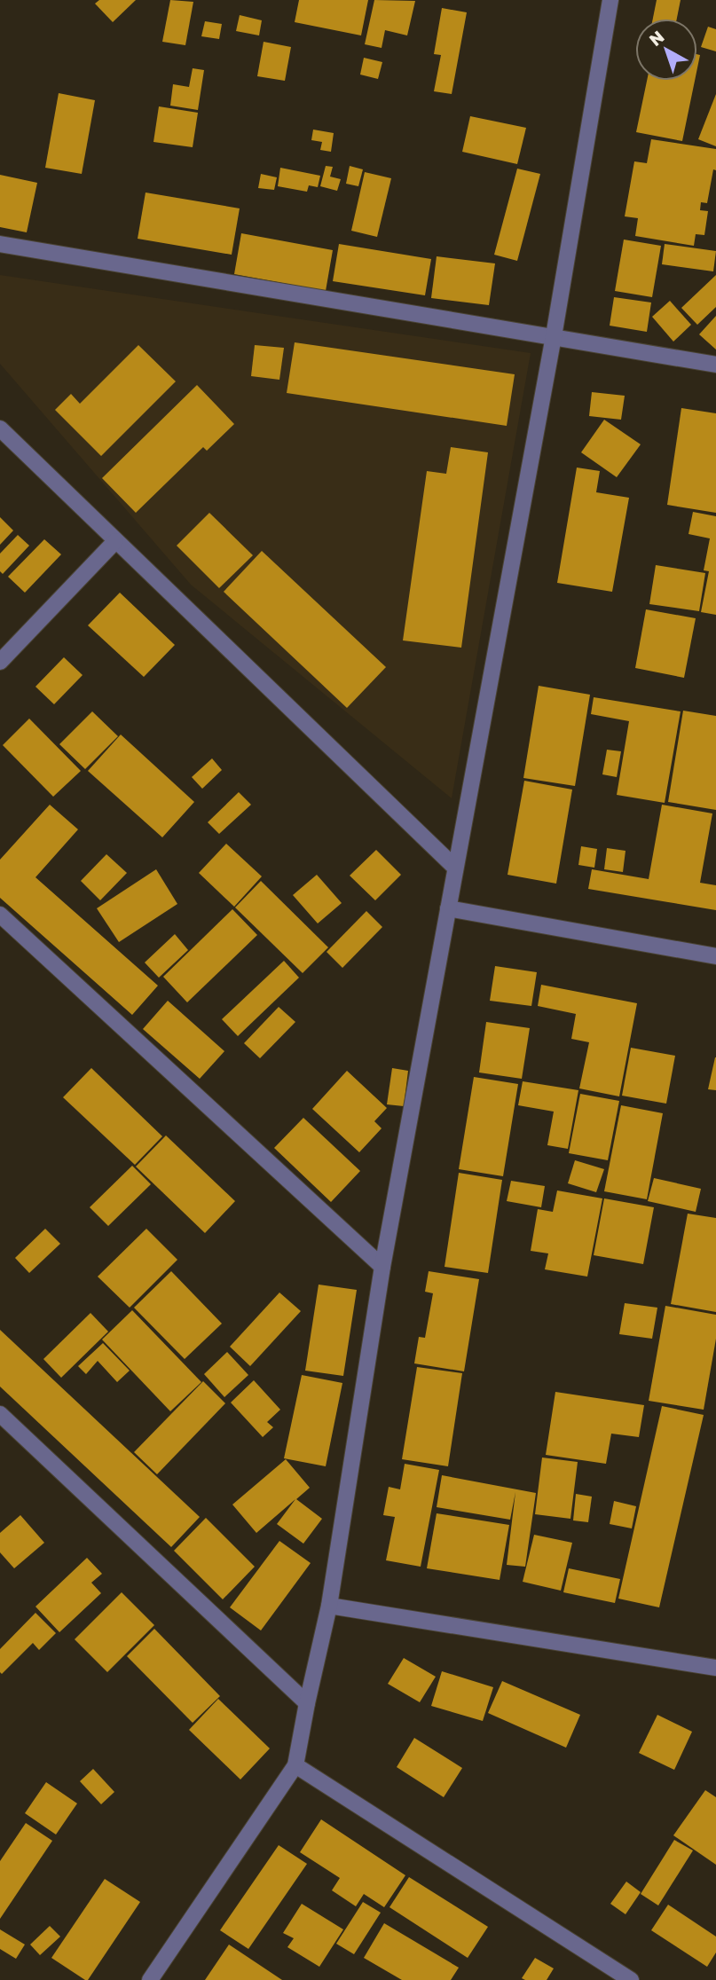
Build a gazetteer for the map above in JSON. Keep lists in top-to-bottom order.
{
  "north": "top left"
}
